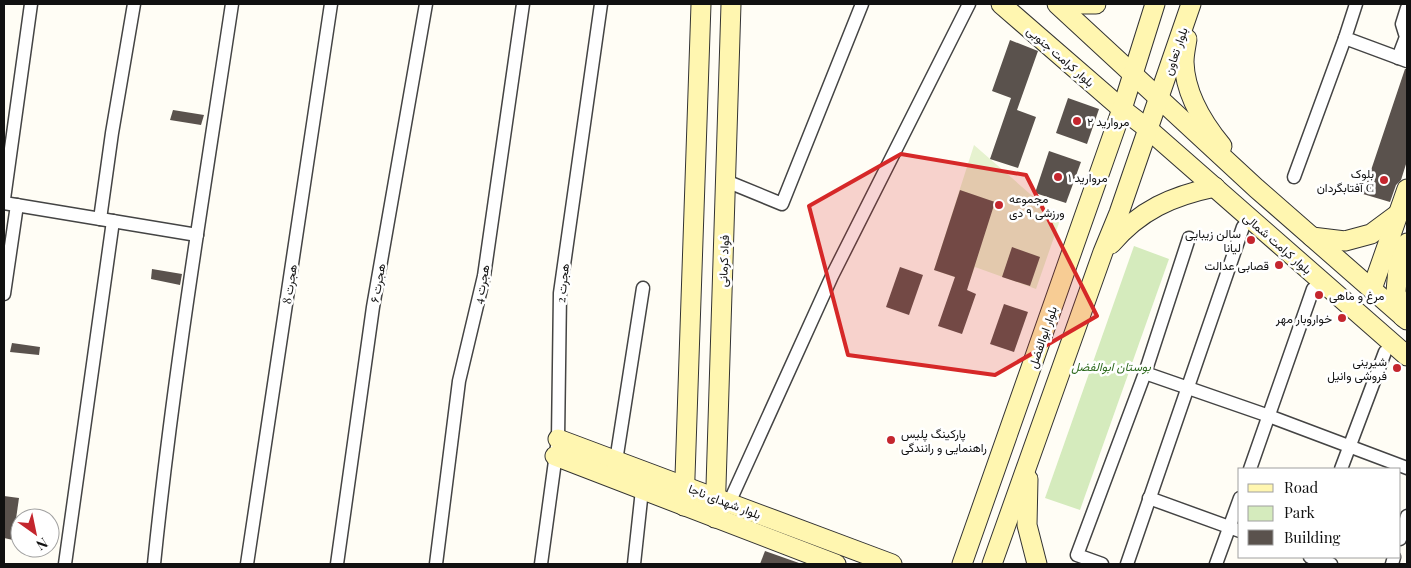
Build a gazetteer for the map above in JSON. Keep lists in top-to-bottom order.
{
  "streets": {
    "street": [
      "بلوار تعاون",
      "بلوار کرامت جنوبی",
      "بلوار کرامت شمالی",
      "فواد کرمانی",
      "هجرت ۶",
      "هجرت 2",
      "هجرت 8",
      "هجرت 4",
      "بلوار ابوالفضل",
      "بلوار شهدای ناجا"
    ]
  },
  "crossings": [
    ["بلوار تعاون", "بلوار کرامت جنوبی"],
    ["بلوار تعاون", "بلوار کرامت شمالی"],
    ["بلوار کرامت جنوبی", "بلوار کرامت شمالی"],
    ["بلوار کرامت جنوبی", "بلوار ابوالفضل"],
    ["فواد کرمانی", "بلوار شهدای ناجا"],
    ["هجرت 2", "بلوار شهدای ناجا"]
  ],
  "parks": ["بوستان ابوالفضل"],
  "places": [
    "مروارید ۲",
    "مروارید ۱",
    "بلوک آفتابگردان C",
    "مجموعه ورزشی ۹ دی",
    "سالن زیبایی لیانا",
    "قصابی عدالت",
    "مرغ و ماهی",
    "خواروبار مهر",
    "شیرینی فروشی وانیل",
    "پارکینگ پلیس راهنمایی و رانندگی"
  ],
  "legend": ["Road", "Park", "Building"],
  "north": "bottom right"
}
